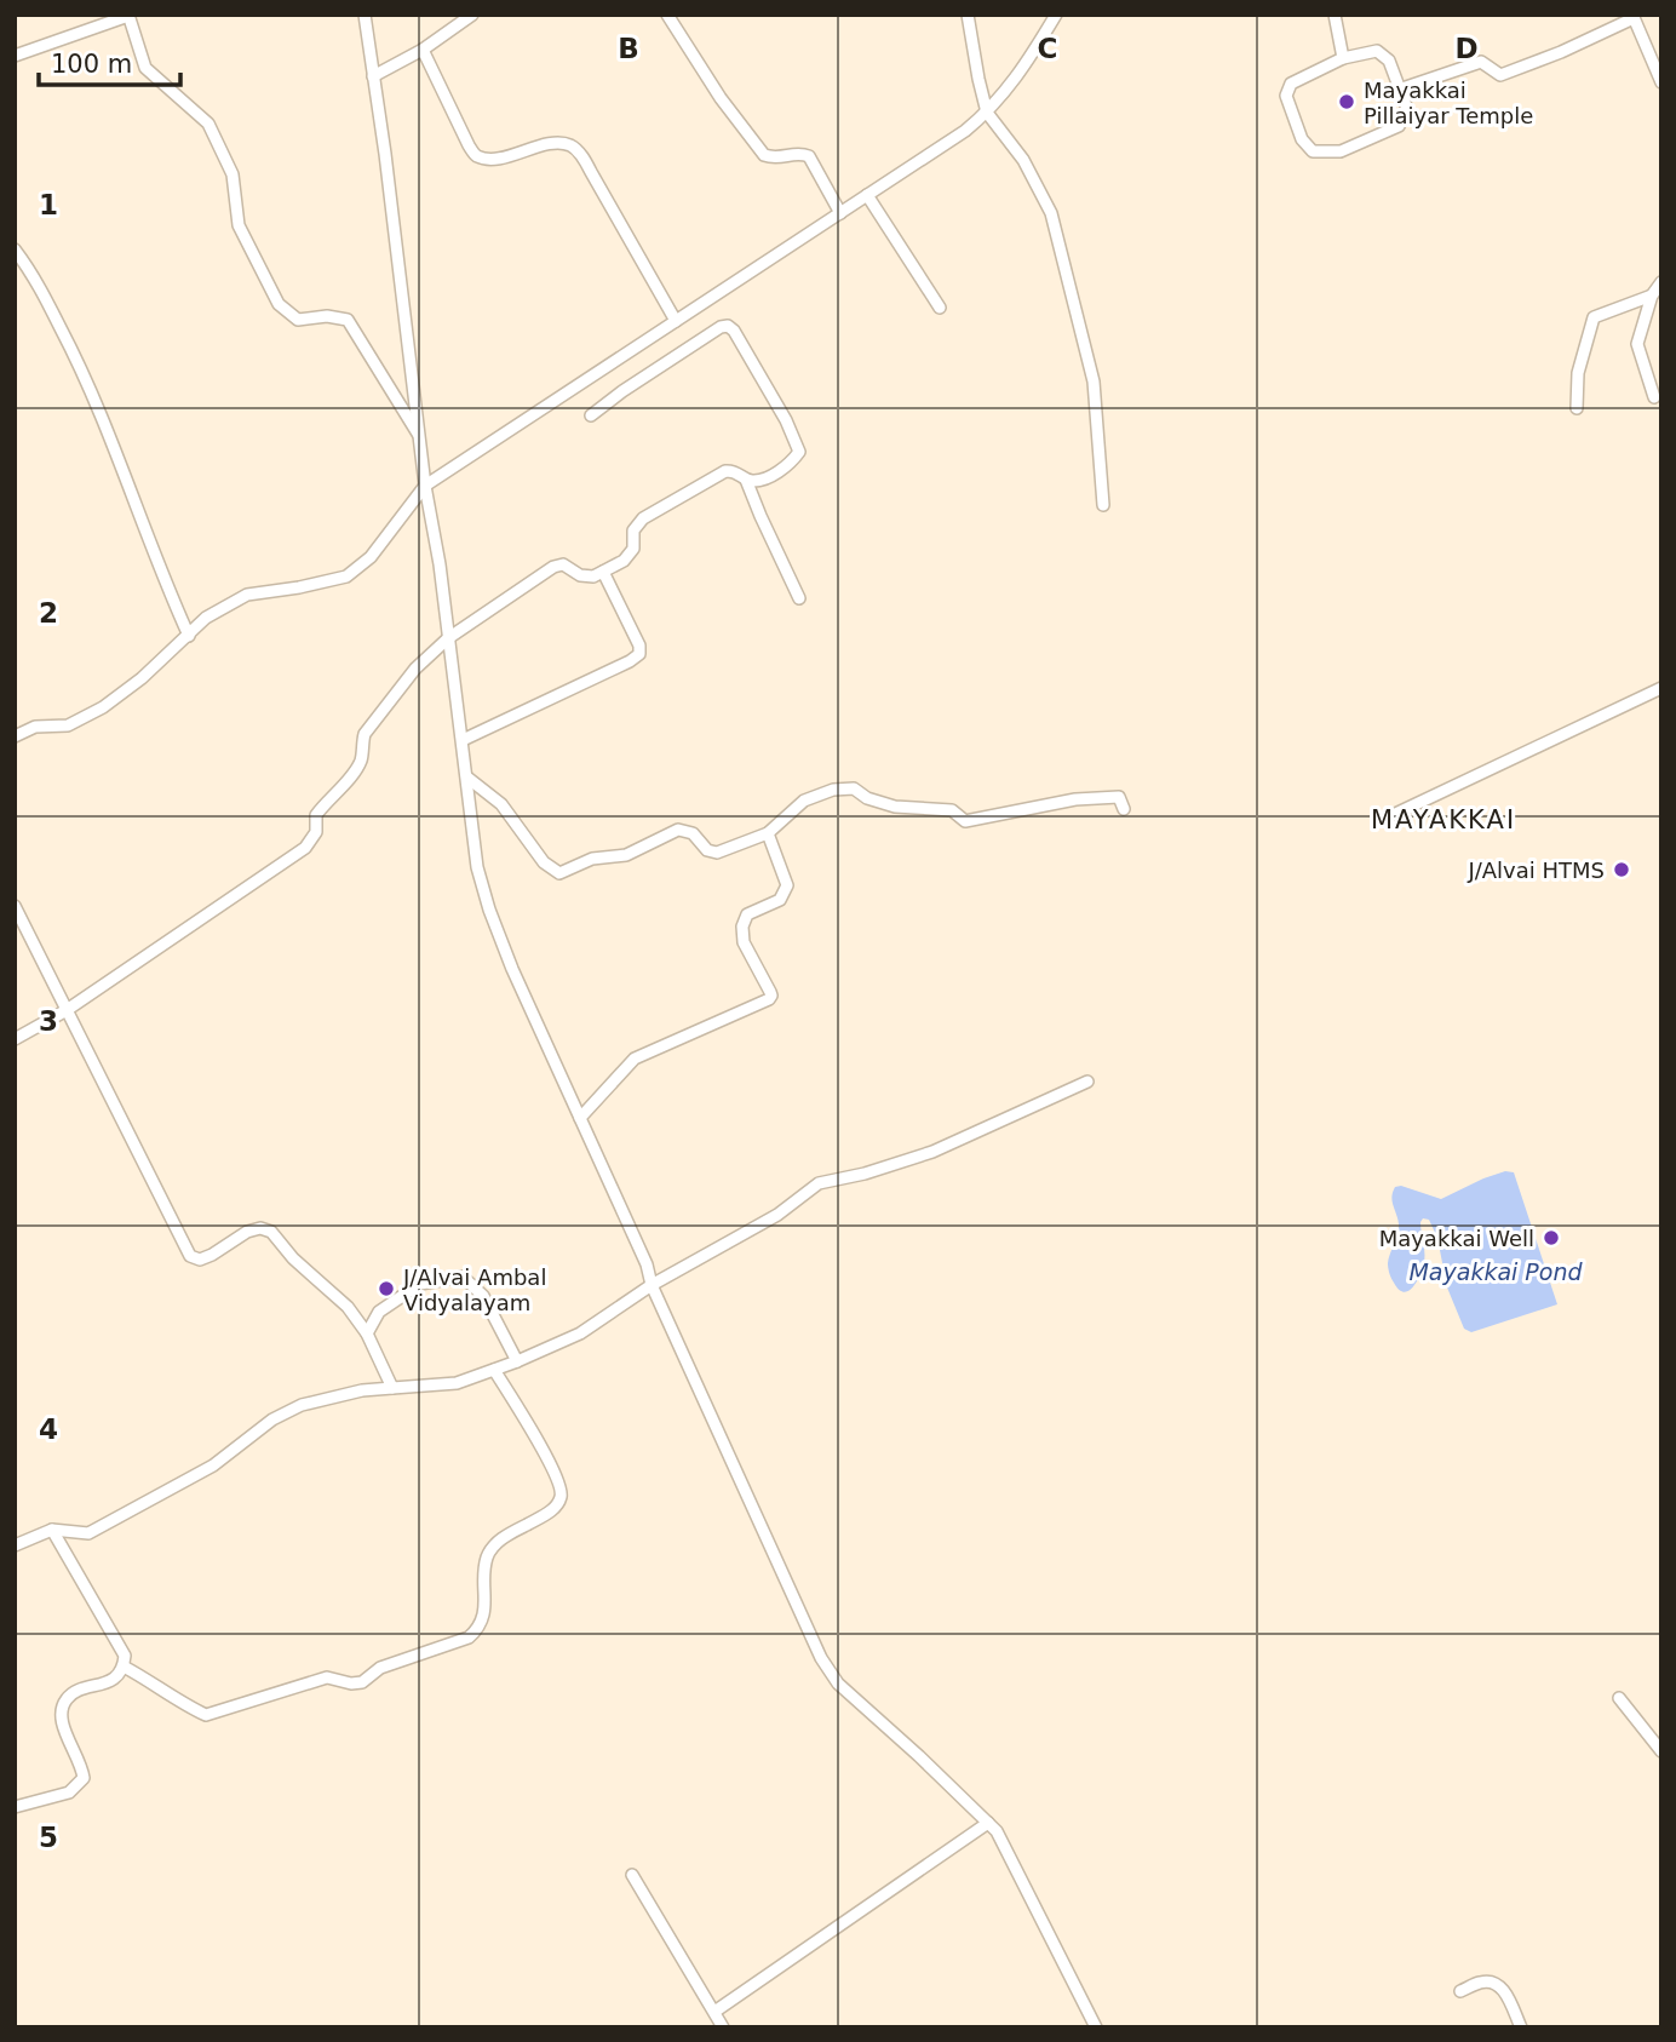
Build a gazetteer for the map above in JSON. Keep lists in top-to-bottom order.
{
  "districts": ["MAYAKKAI"],
  "water": ["Mayakkai Pond"],
  "places": [
    "Mayakkai Pillaiyar Temple",
    "J/Alvai HTMS",
    "Mayakkai Well",
    "J/Alvai Ambal Vidyalayam"
  ],
  "scale_bar": "100 m",
  "grid": {
    "columns": ["B", "C", "D"],
    "rows": [
      "1",
      "2",
      "3",
      "4",
      "5"
    ]
  }
}
